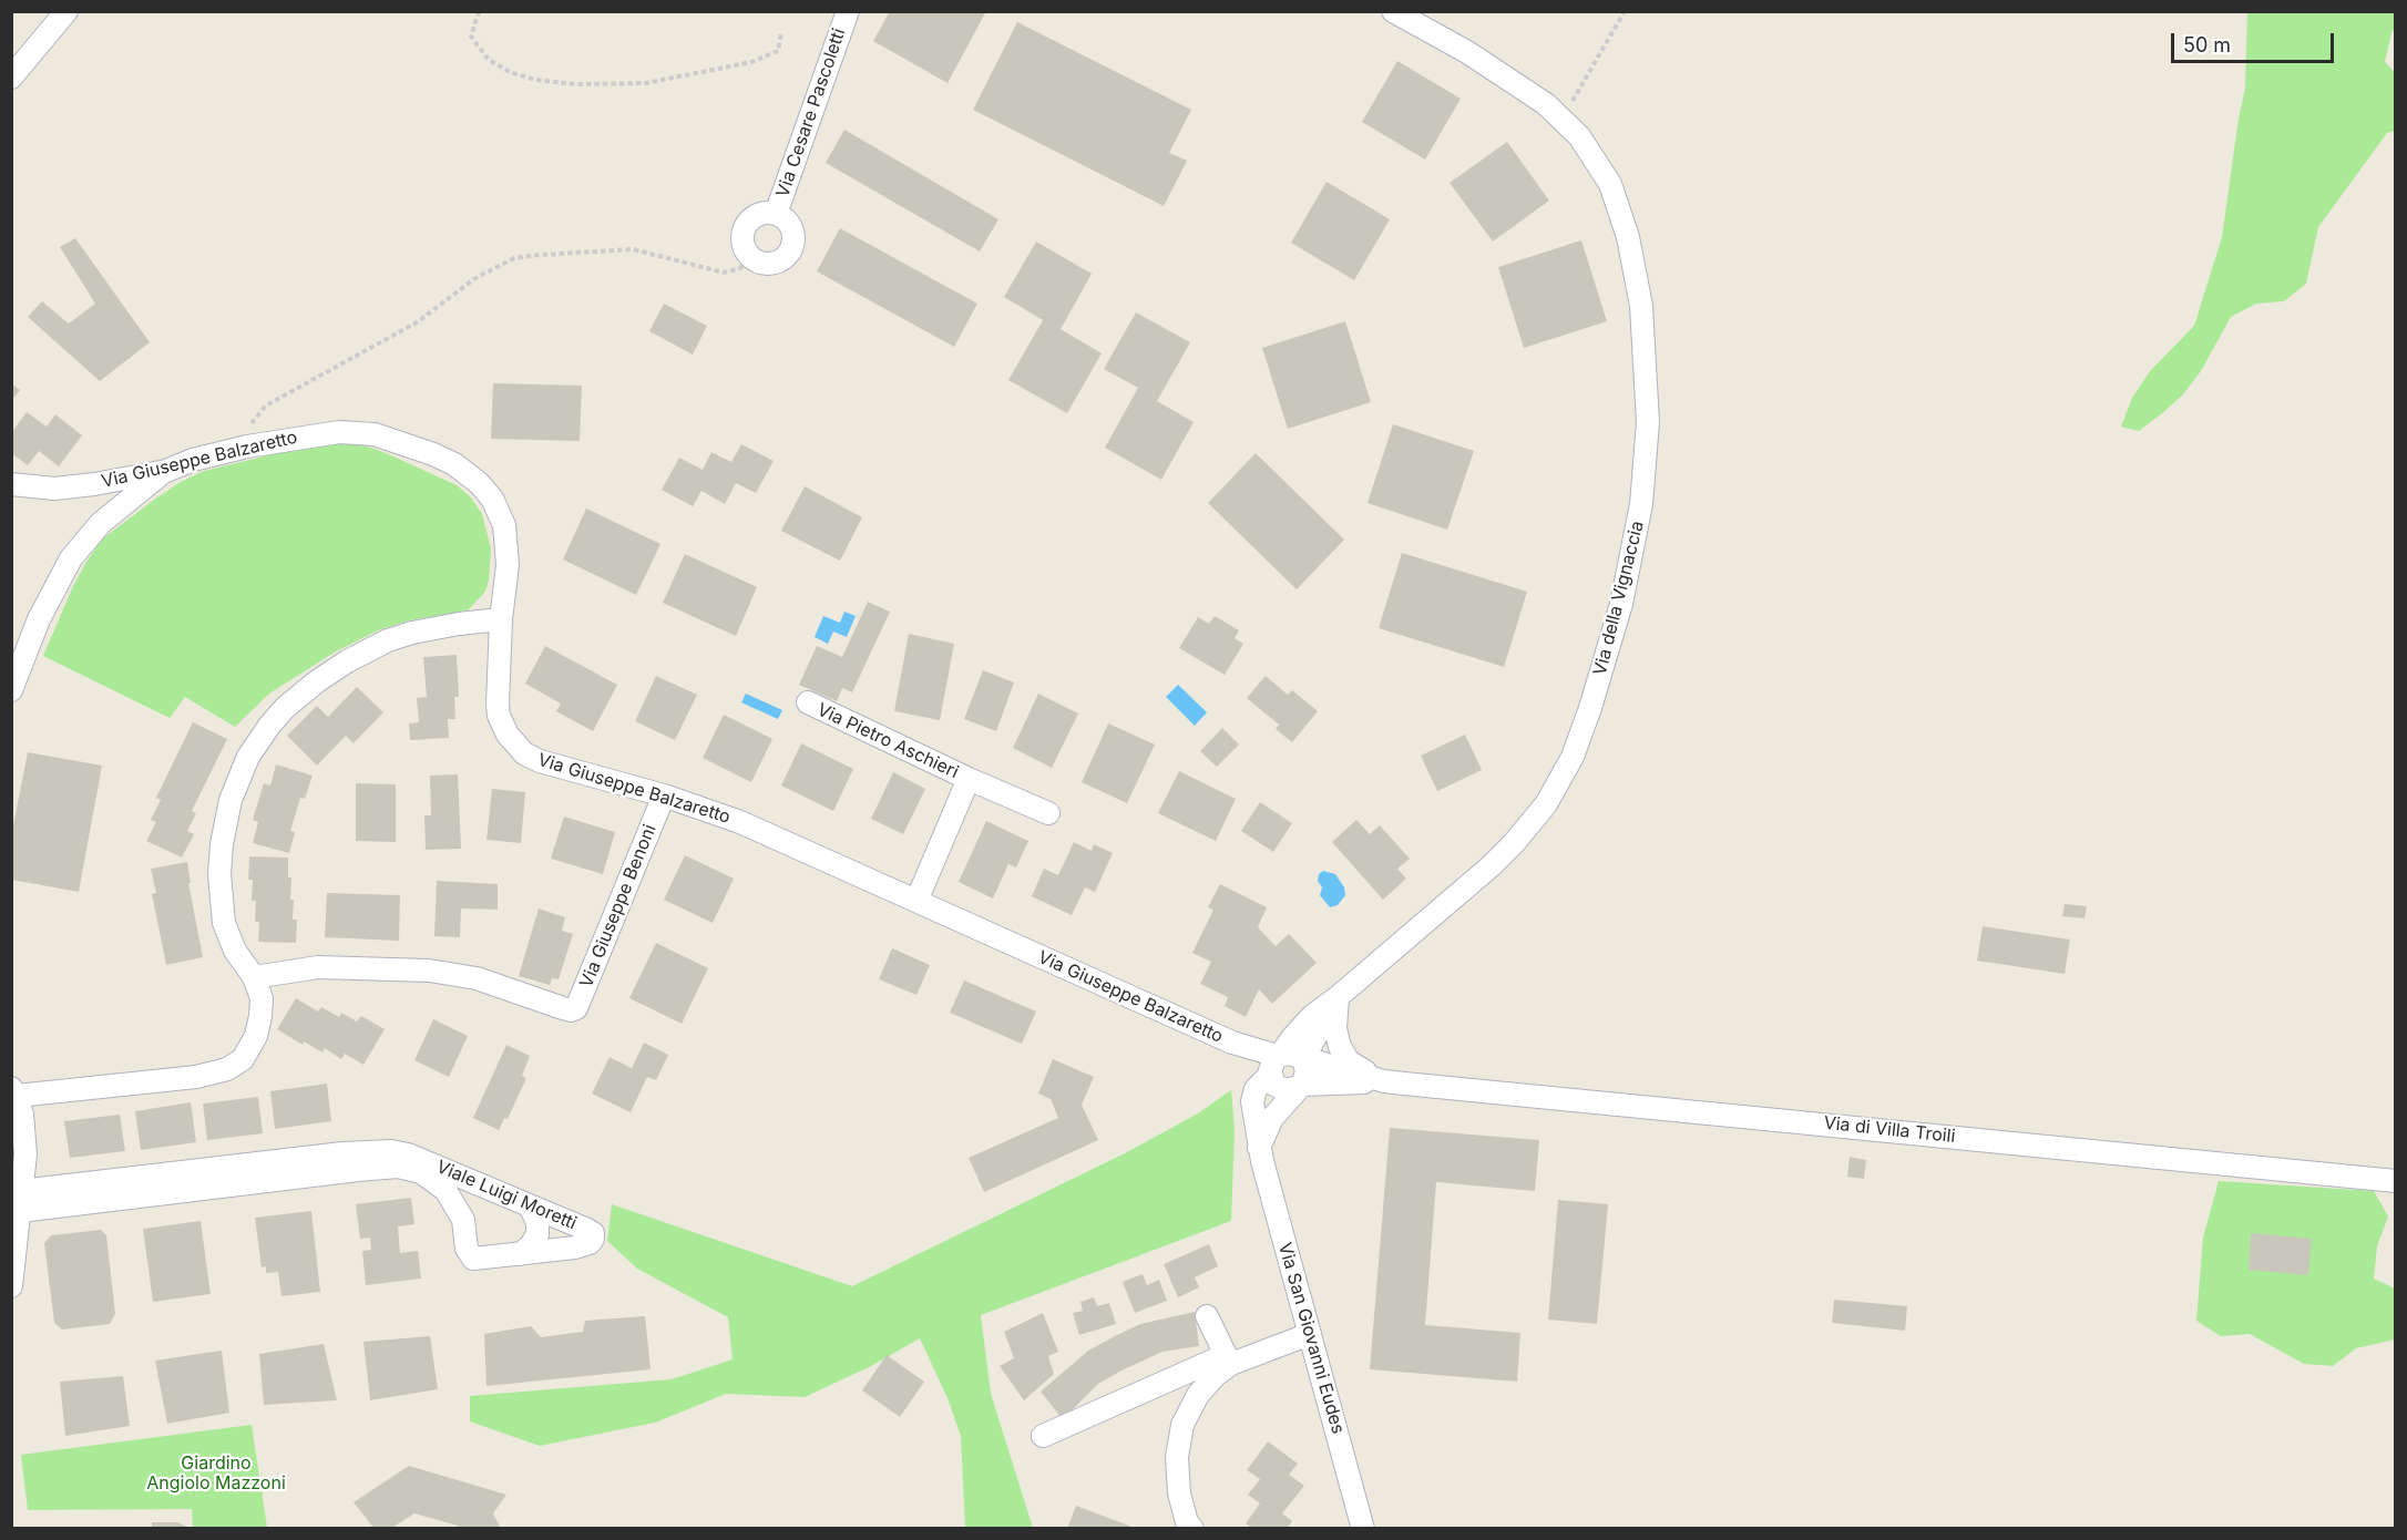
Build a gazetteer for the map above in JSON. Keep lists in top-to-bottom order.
{
  "streets": {
    "street": [
      "Via Cesare Pascoletti",
      "Via Giuseppe Balzaretto",
      "Via della Vignaccia",
      "Via Pietro Aschieri",
      "Via Giuseppe Benoni",
      "Via di Villa Troili",
      "Viale Luigi Moretti",
      "Via San Giovanni Eudes"
    ]
  },
  "crossings": [
    ["Via Giuseppe Balzaretto", "Via della Vignaccia"],
    ["Via Giuseppe Balzaretto", "Via Pietro Aschieri"],
    ["Via Giuseppe Balzaretto", "Via Giuseppe Benoni"],
    ["Via Giuseppe Balzaretto", "Via di Villa Troili"],
    ["Via Giuseppe Balzaretto", "Via San Giovanni Eudes"],
    ["Via della Vignaccia", "Via di Villa Troili"],
    ["Via della Vignaccia", "Via San Giovanni Eudes"],
    ["Via di Villa Troili", "Via San Giovanni Eudes"]
  ],
  "parks": ["Giardino Angiolo Mazzoni"],
  "scale_bar": "50 m"
}
